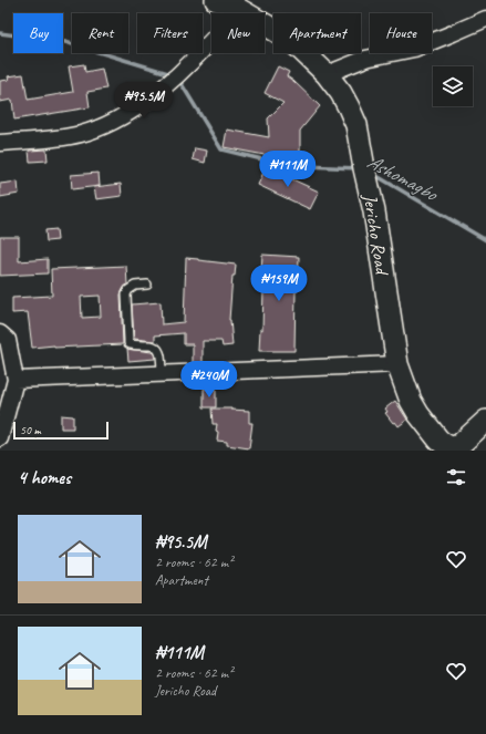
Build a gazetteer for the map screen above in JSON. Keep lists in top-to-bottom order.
{
  "streets": {
    "street": ["Jericho Road"]
  },
  "water": ["Ashomagbo"],
  "scale_bar": "50 m",
  "page": {
    "chip": [
      "Buy",
      "Rent",
      "Filters",
      "New",
      "Apartment",
      "House"
    ],
    "price": [
      "₦95.5M",
      "₦111M",
      "₦159M",
      "₦240M"
    ],
    "scale": "50 m",
    "heading": "4 homes",
    "list": [
      {
        "name": "₦95.5M",
        "note": "2 rooms · 62 m² · Apartment"
      },
      {
        "name": "₦111M",
        "note": "2 rooms · 62 m² · Jericho Road"
      }
    ]
  }
}
